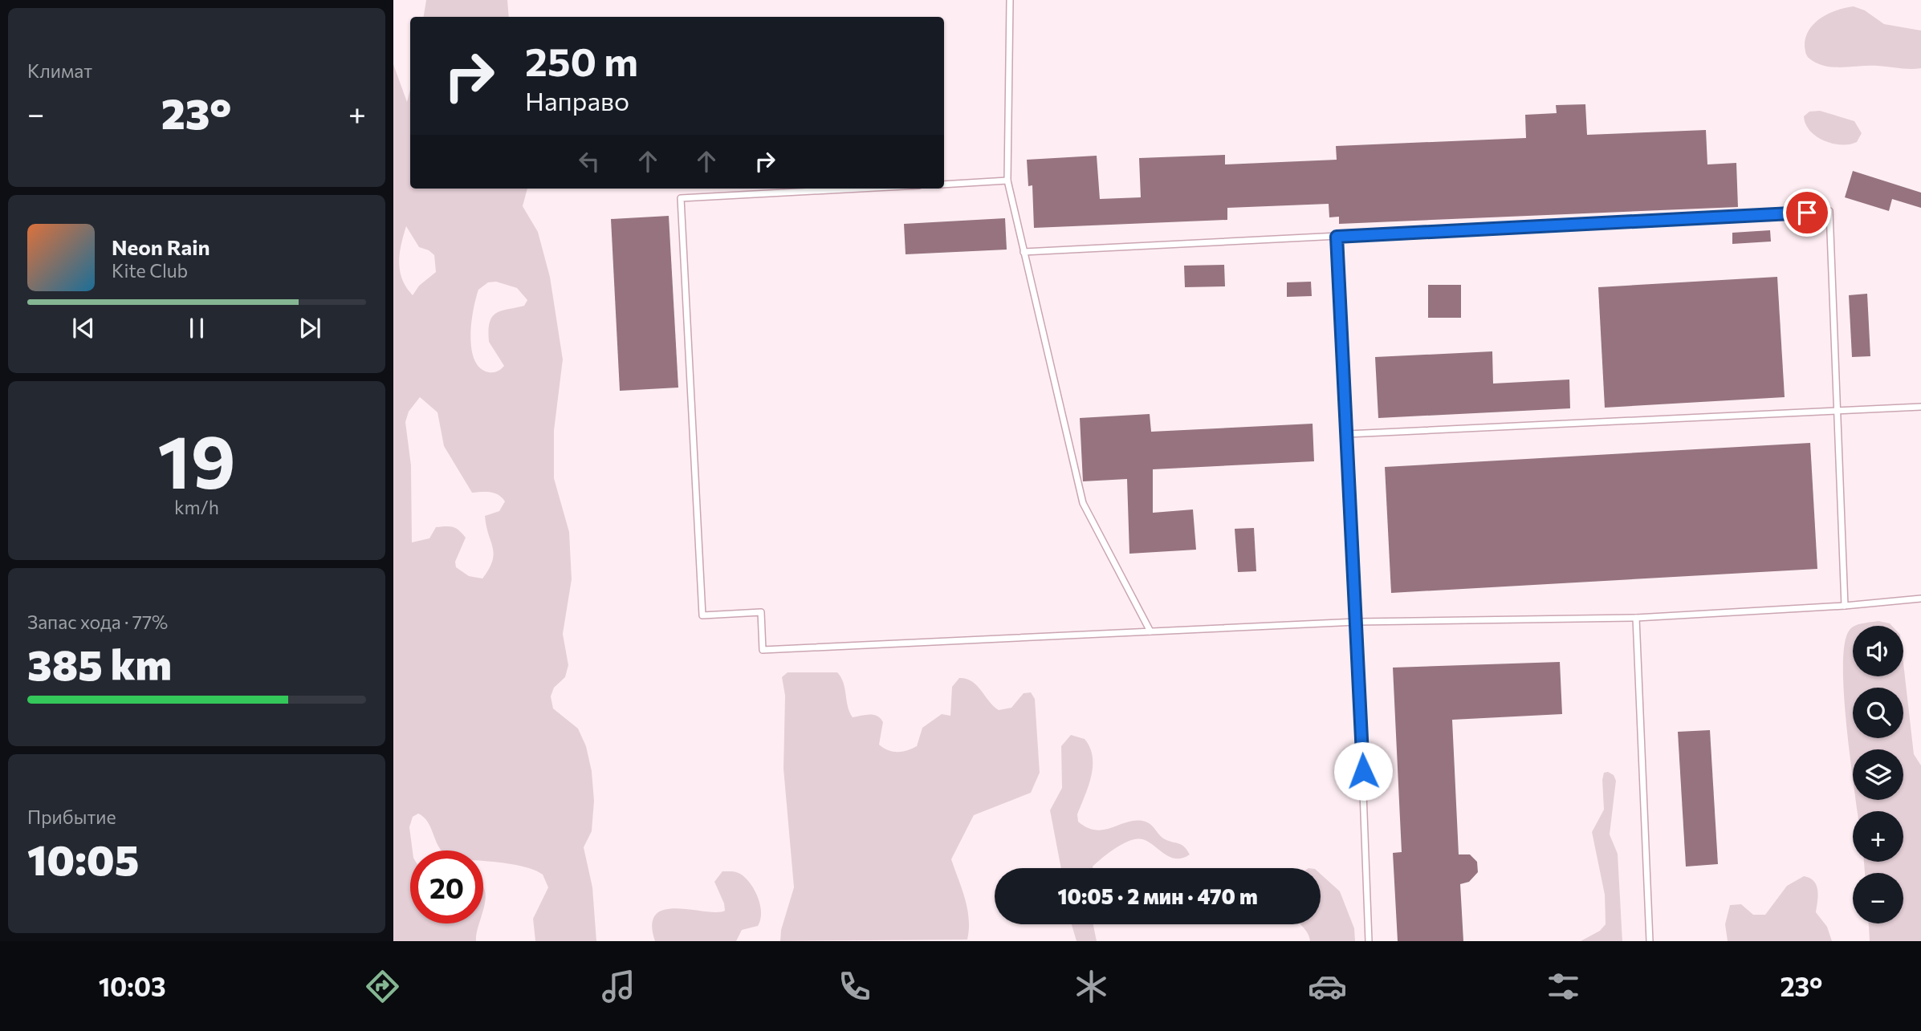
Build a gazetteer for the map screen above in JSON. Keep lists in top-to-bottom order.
{
  "page": {
    "tile": [
      "Климат",
      ["19", "km/h"],
      ["Запас хода · 77%", "385 km"],
      ["Прибытие", "10:05"]
    ],
    "turn": ["250 m", "Направо"],
    "heat": ["−", "23°", "+"],
    "song": ["Neon Rain", "Kite Club"],
    "map_buttons": ["+", "−"],
    "limit": "20",
    "trip": "10:05 · 2 мин · 470 m",
    "tabs": ["10:03", "23°"]
  }
}
